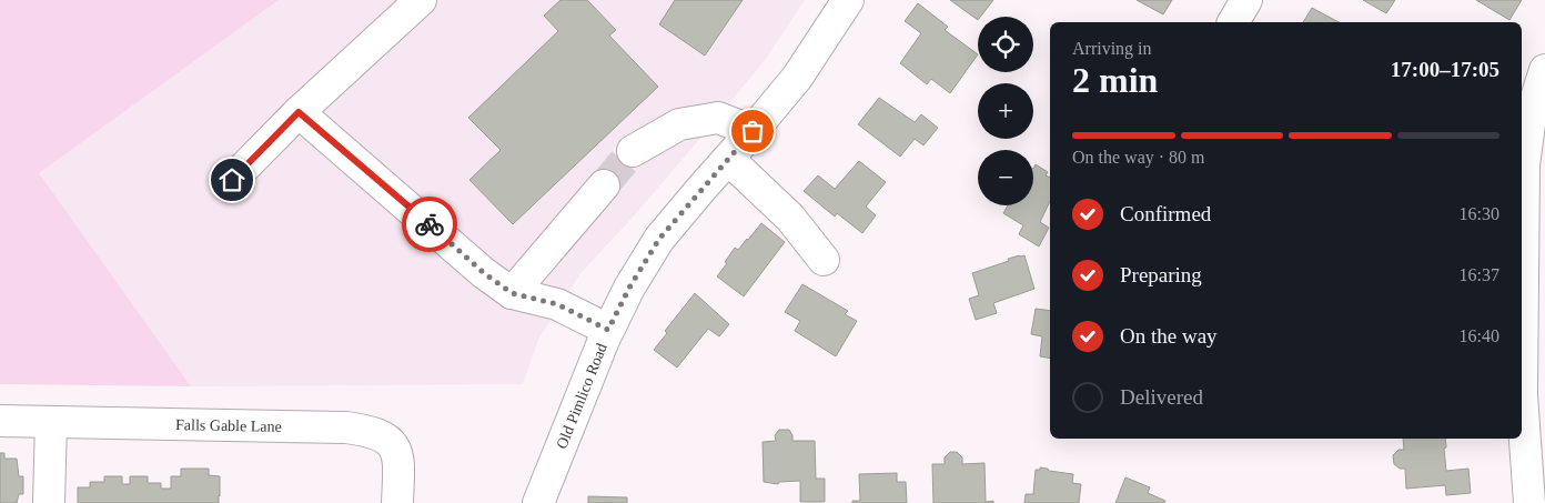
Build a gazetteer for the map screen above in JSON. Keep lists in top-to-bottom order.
{
  "streets": {
    "street": ["Old Pimlico Road", "Falls Gable Lane"]
  },
  "page": {
    "map_buttons": ["+", "−"],
    "heading": ["2 min", "Arriving in", "17:00–17:05"],
    "bar": "On the way · 80 m",
    "list": [
      ["Confirmed", "16:30"],
      ["Preparing", "16:37"],
      ["On the way", "16:40"],
      "Delivered"
    ]
  }
}
